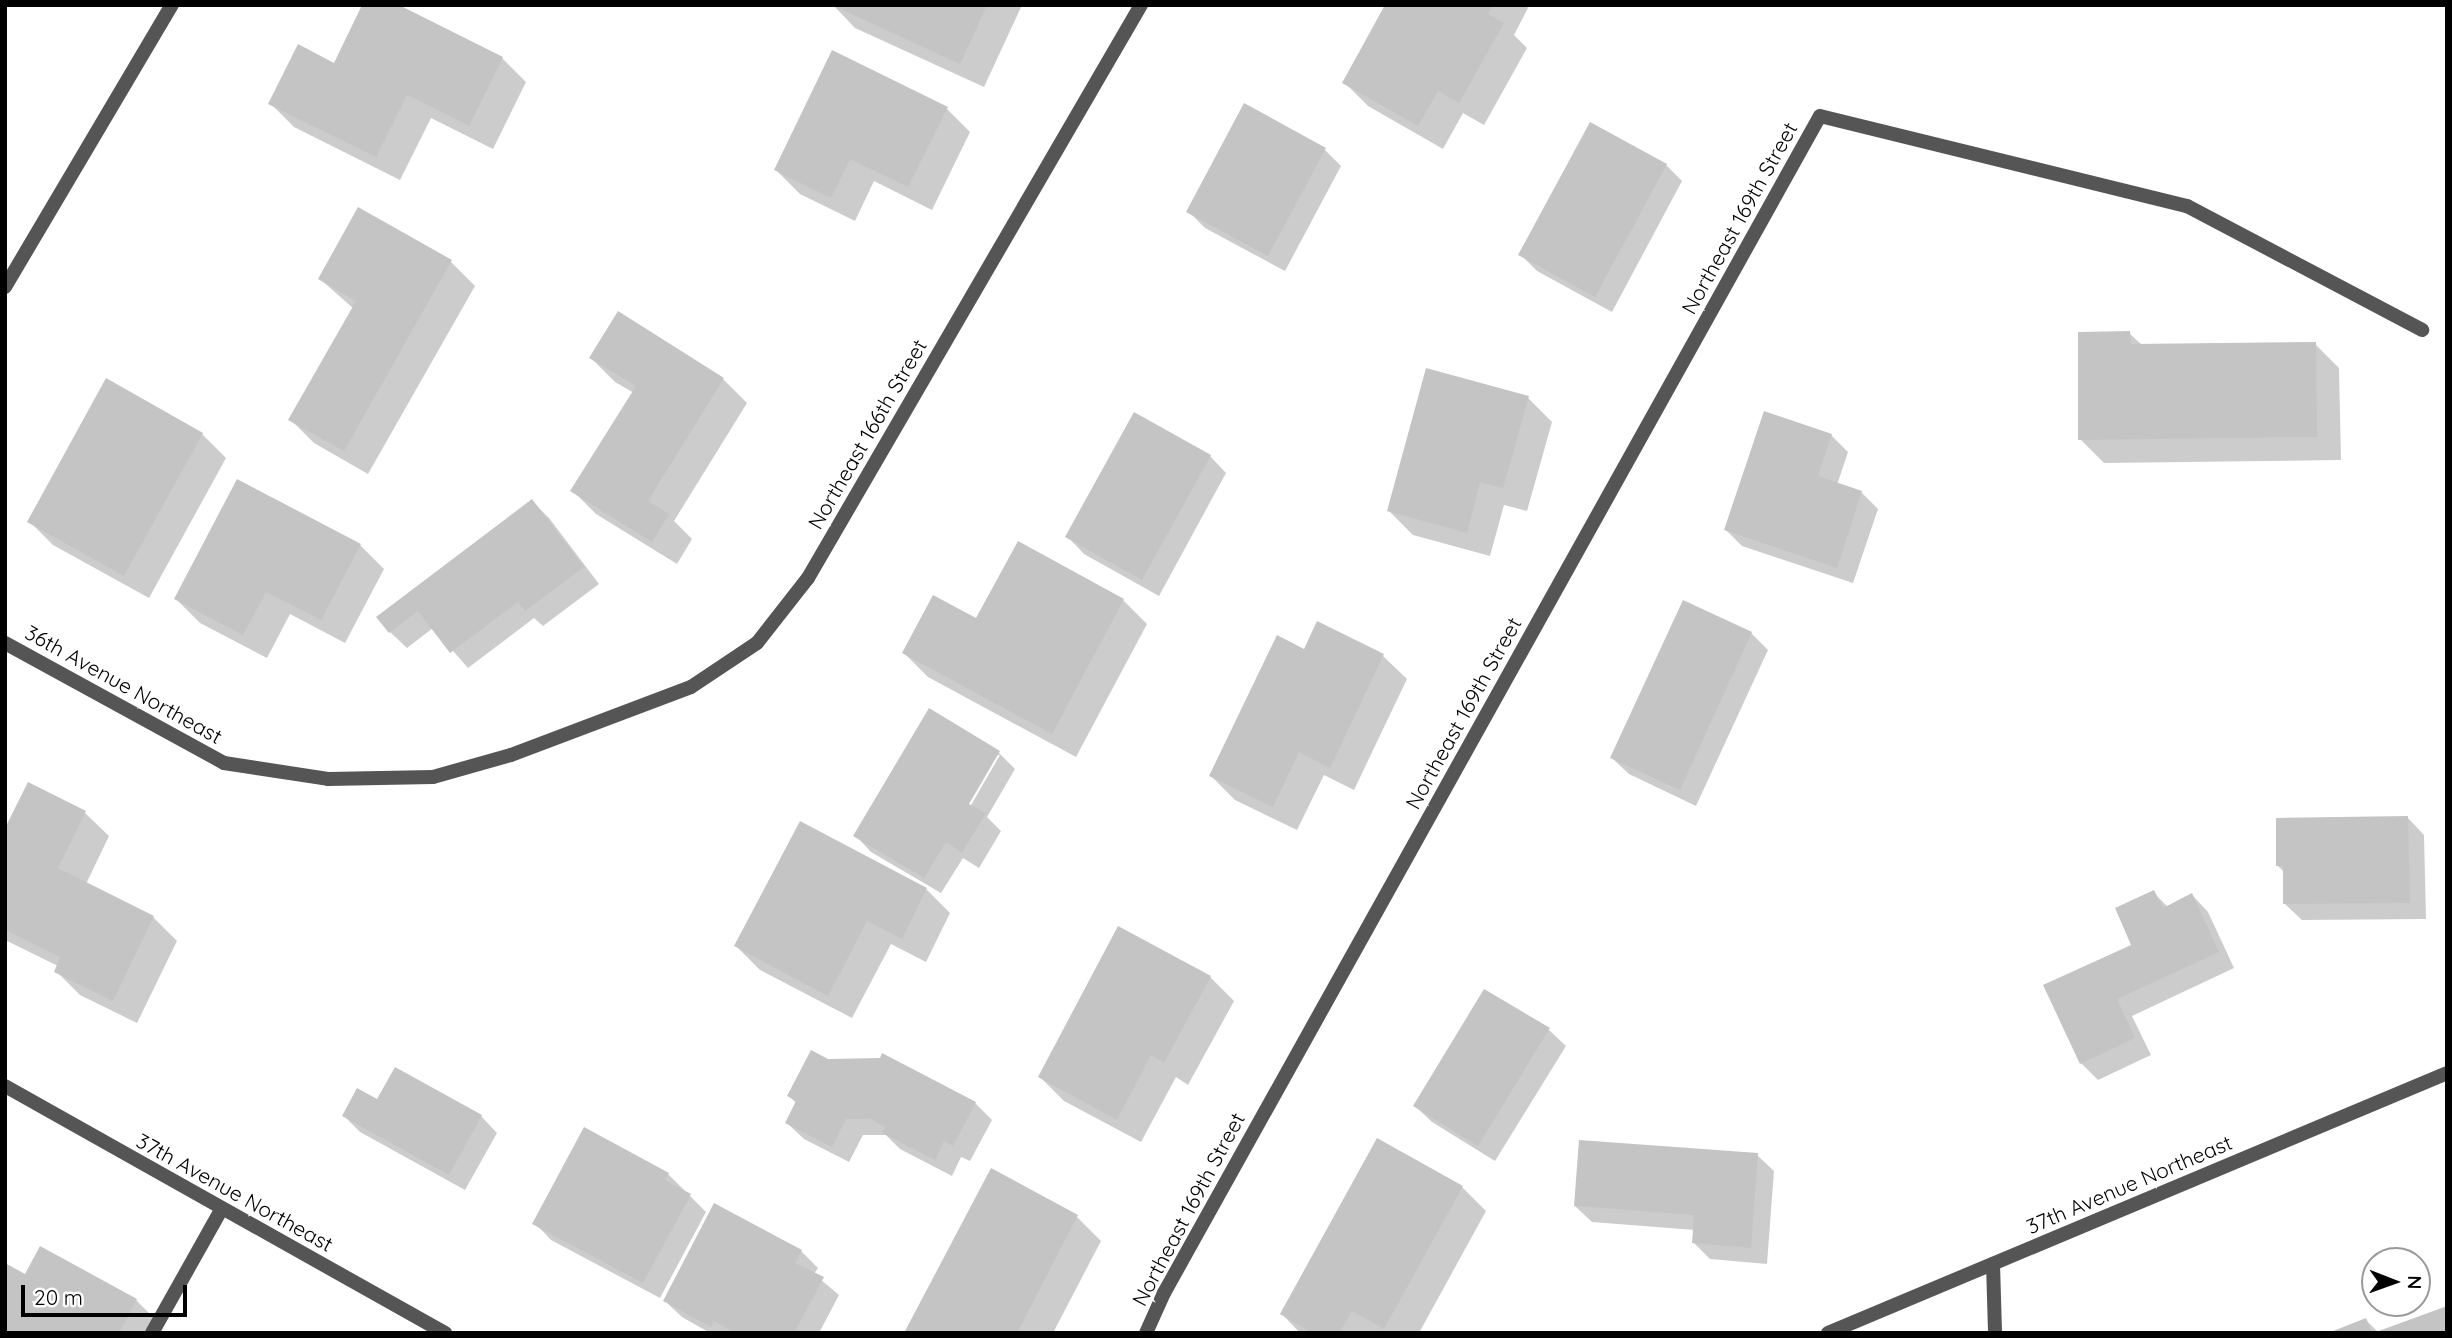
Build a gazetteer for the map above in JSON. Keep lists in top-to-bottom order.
{
  "streets": {
    "street": [
      "Northeast 169th Street",
      "Northeast 166th Street",
      "36th Avenue Northeast",
      "37th Avenue Northeast"
    ]
  },
  "crossings": [
    ["Northeast 166th Street", "36th Avenue Northeast"]
  ],
  "scale_bar": "20 m",
  "north": "right"
}
